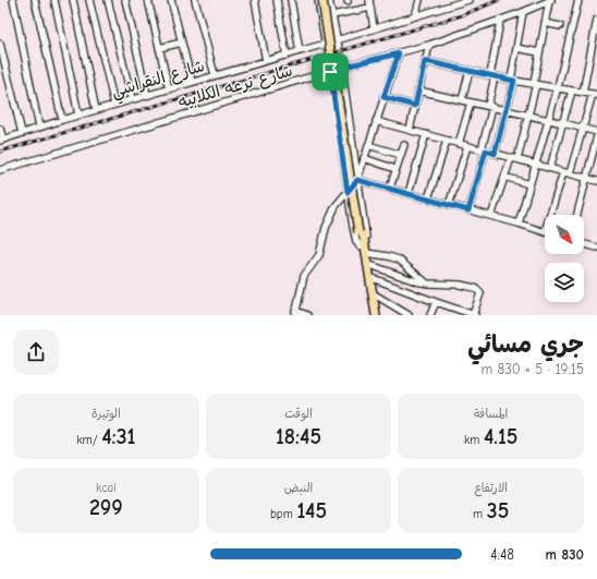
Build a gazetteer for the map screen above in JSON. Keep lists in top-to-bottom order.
{
  "streets": {
    "street": ["شارع النقراشي", "شارع ترعه الكلابيه"]
  },
  "north": "bottom right",
  "page": {
    "heading": ["جري مسائي", "19:15 · 5 × 830 m"],
    "stats": [
      ["المسافة", "4.15 km"],
      ["الوقت", "18:45"],
      ["الوتيرة", "4:31 /km"],
      ["الارتفاع", "35 m"],
      ["النبض", "145 bpm"],
      ["kcal", "299"]
    ],
    "list": [
      {
        "name": "830 m",
        "note": "4:48"
      }
    ]
  }
}
